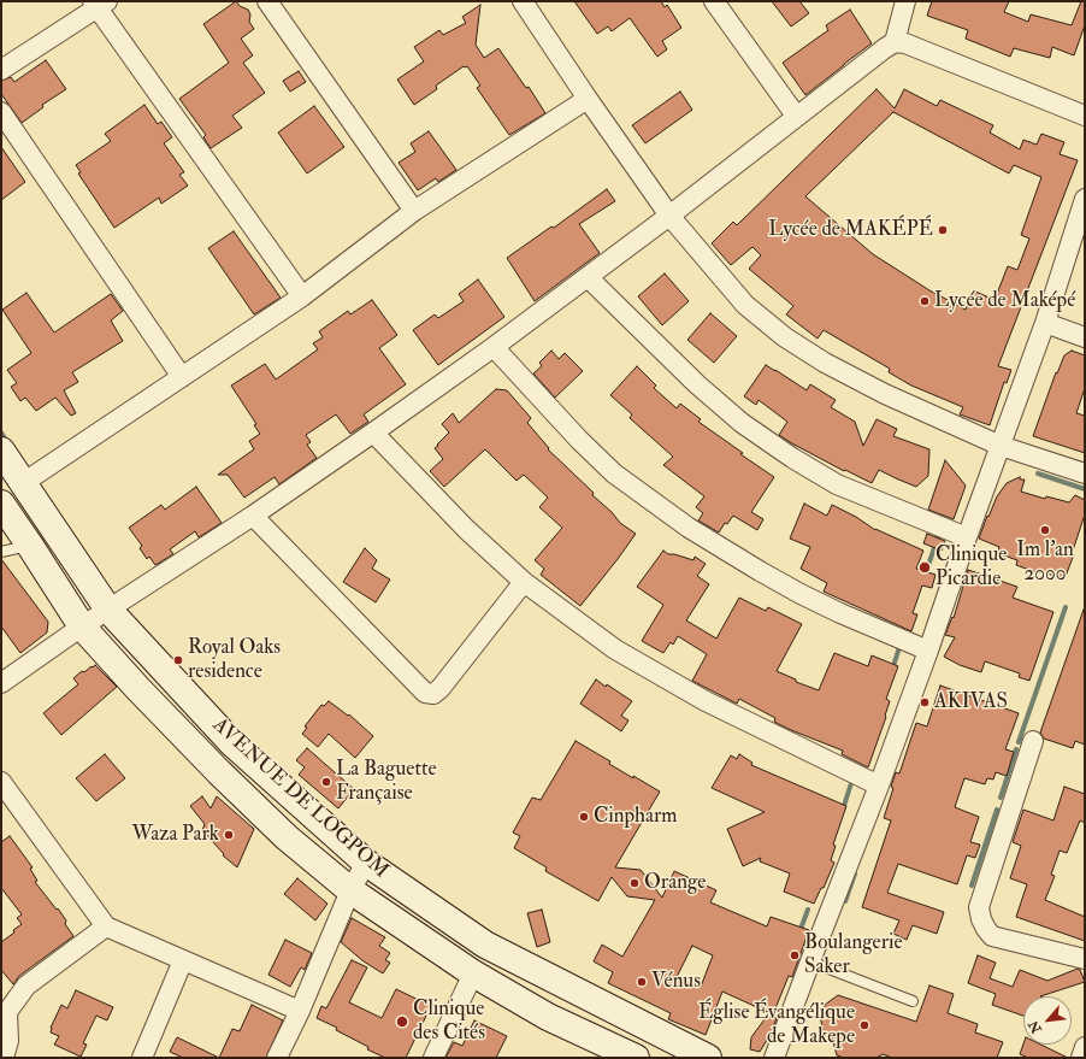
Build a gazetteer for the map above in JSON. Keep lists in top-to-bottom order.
{
  "streets": {
    "main road": ["AVENUE DE LOGPOM"]
  },
  "places": [
    "Lycée de MAKÉPÉ",
    "Lycée de Maképé",
    "Im l'an 2000",
    "Clinique Picardie",
    "Royal Oaks residence",
    "AKIVAS",
    "La Baguette Française",
    "Cinpharm",
    "Waza Park",
    "Orange",
    "Boulangerie Saker",
    "Vénus",
    "Clinique des Cités",
    "Église Évangélique de Makepe"
  ],
  "north": "bottom left"
}
